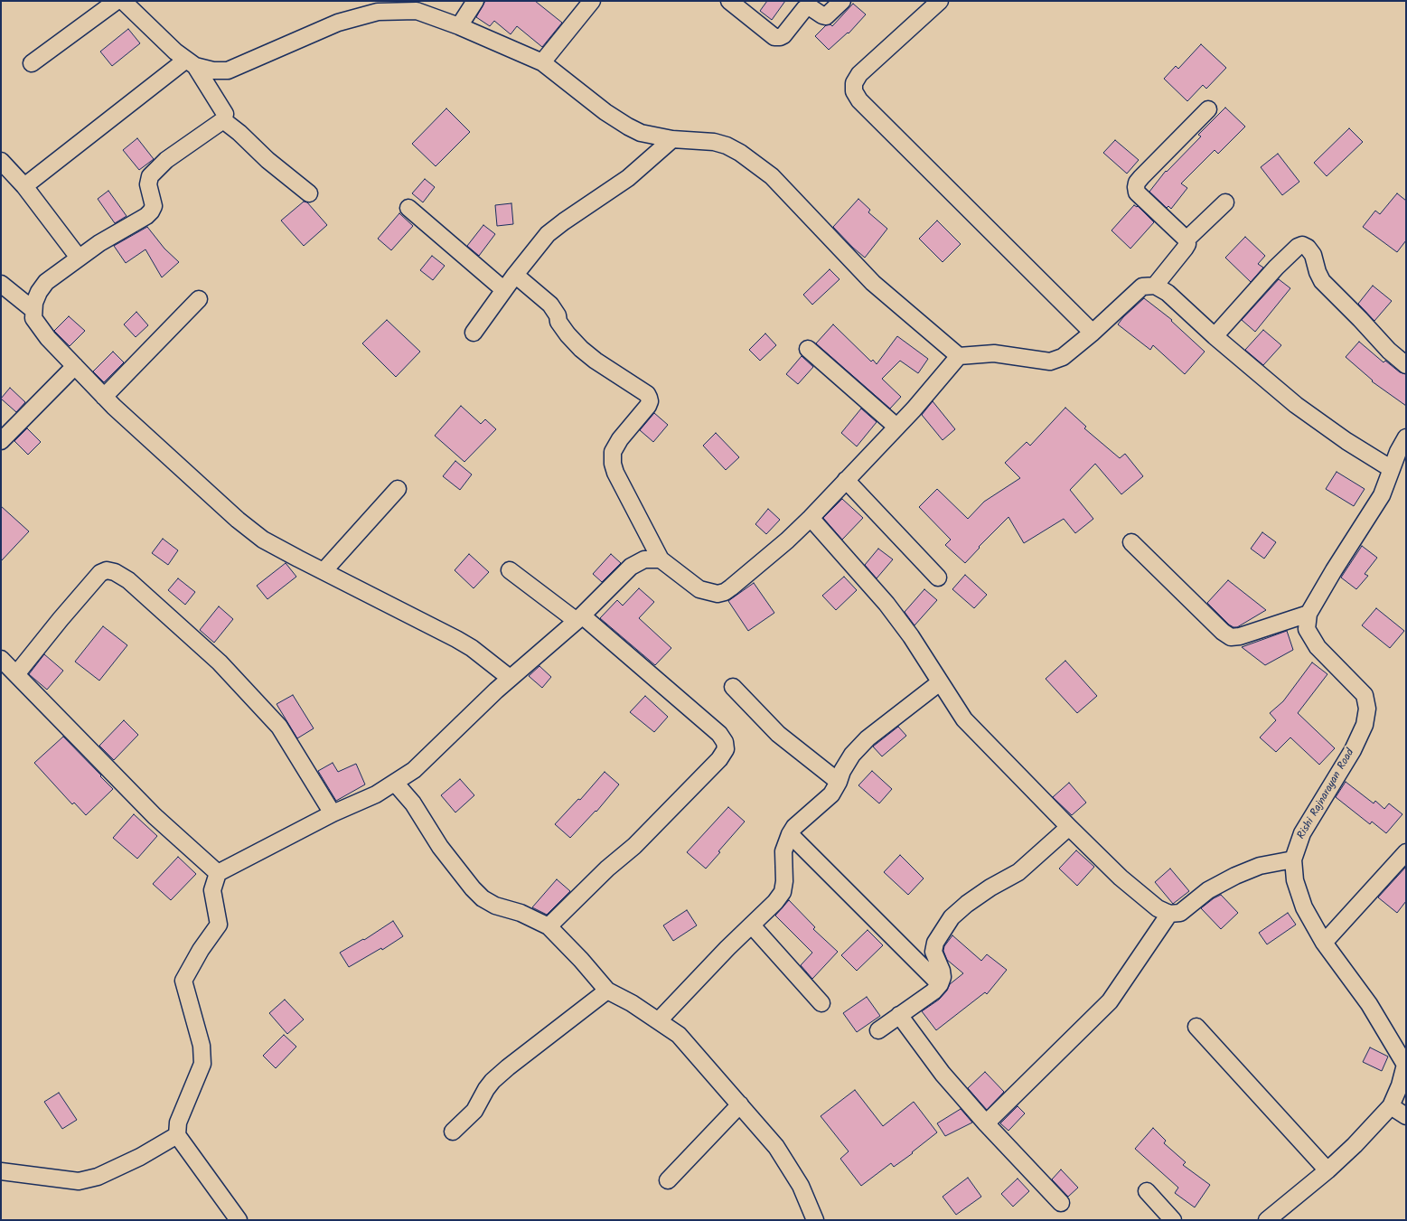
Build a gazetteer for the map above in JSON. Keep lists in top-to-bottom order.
{
  "streets": {
    "street": ["Rishi Rajnarayan Road"]
  }
}
